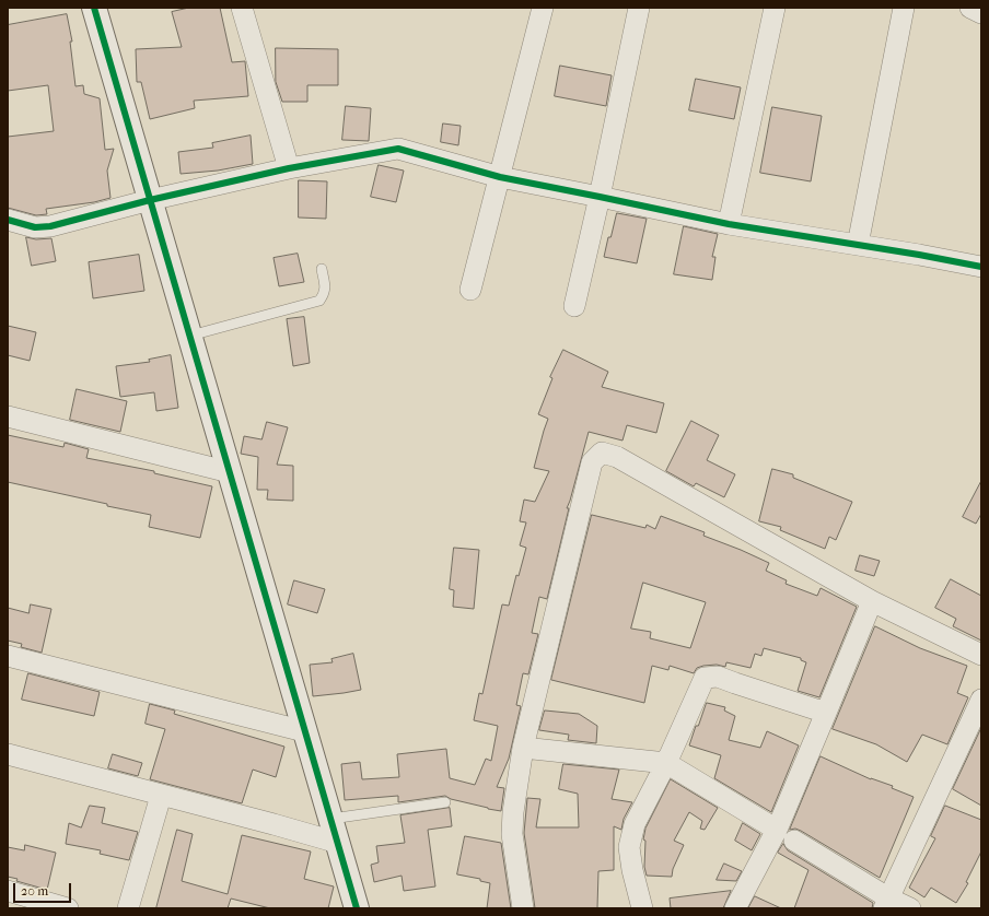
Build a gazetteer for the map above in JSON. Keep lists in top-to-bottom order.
{
  "scale_bar": "20 m"
}
